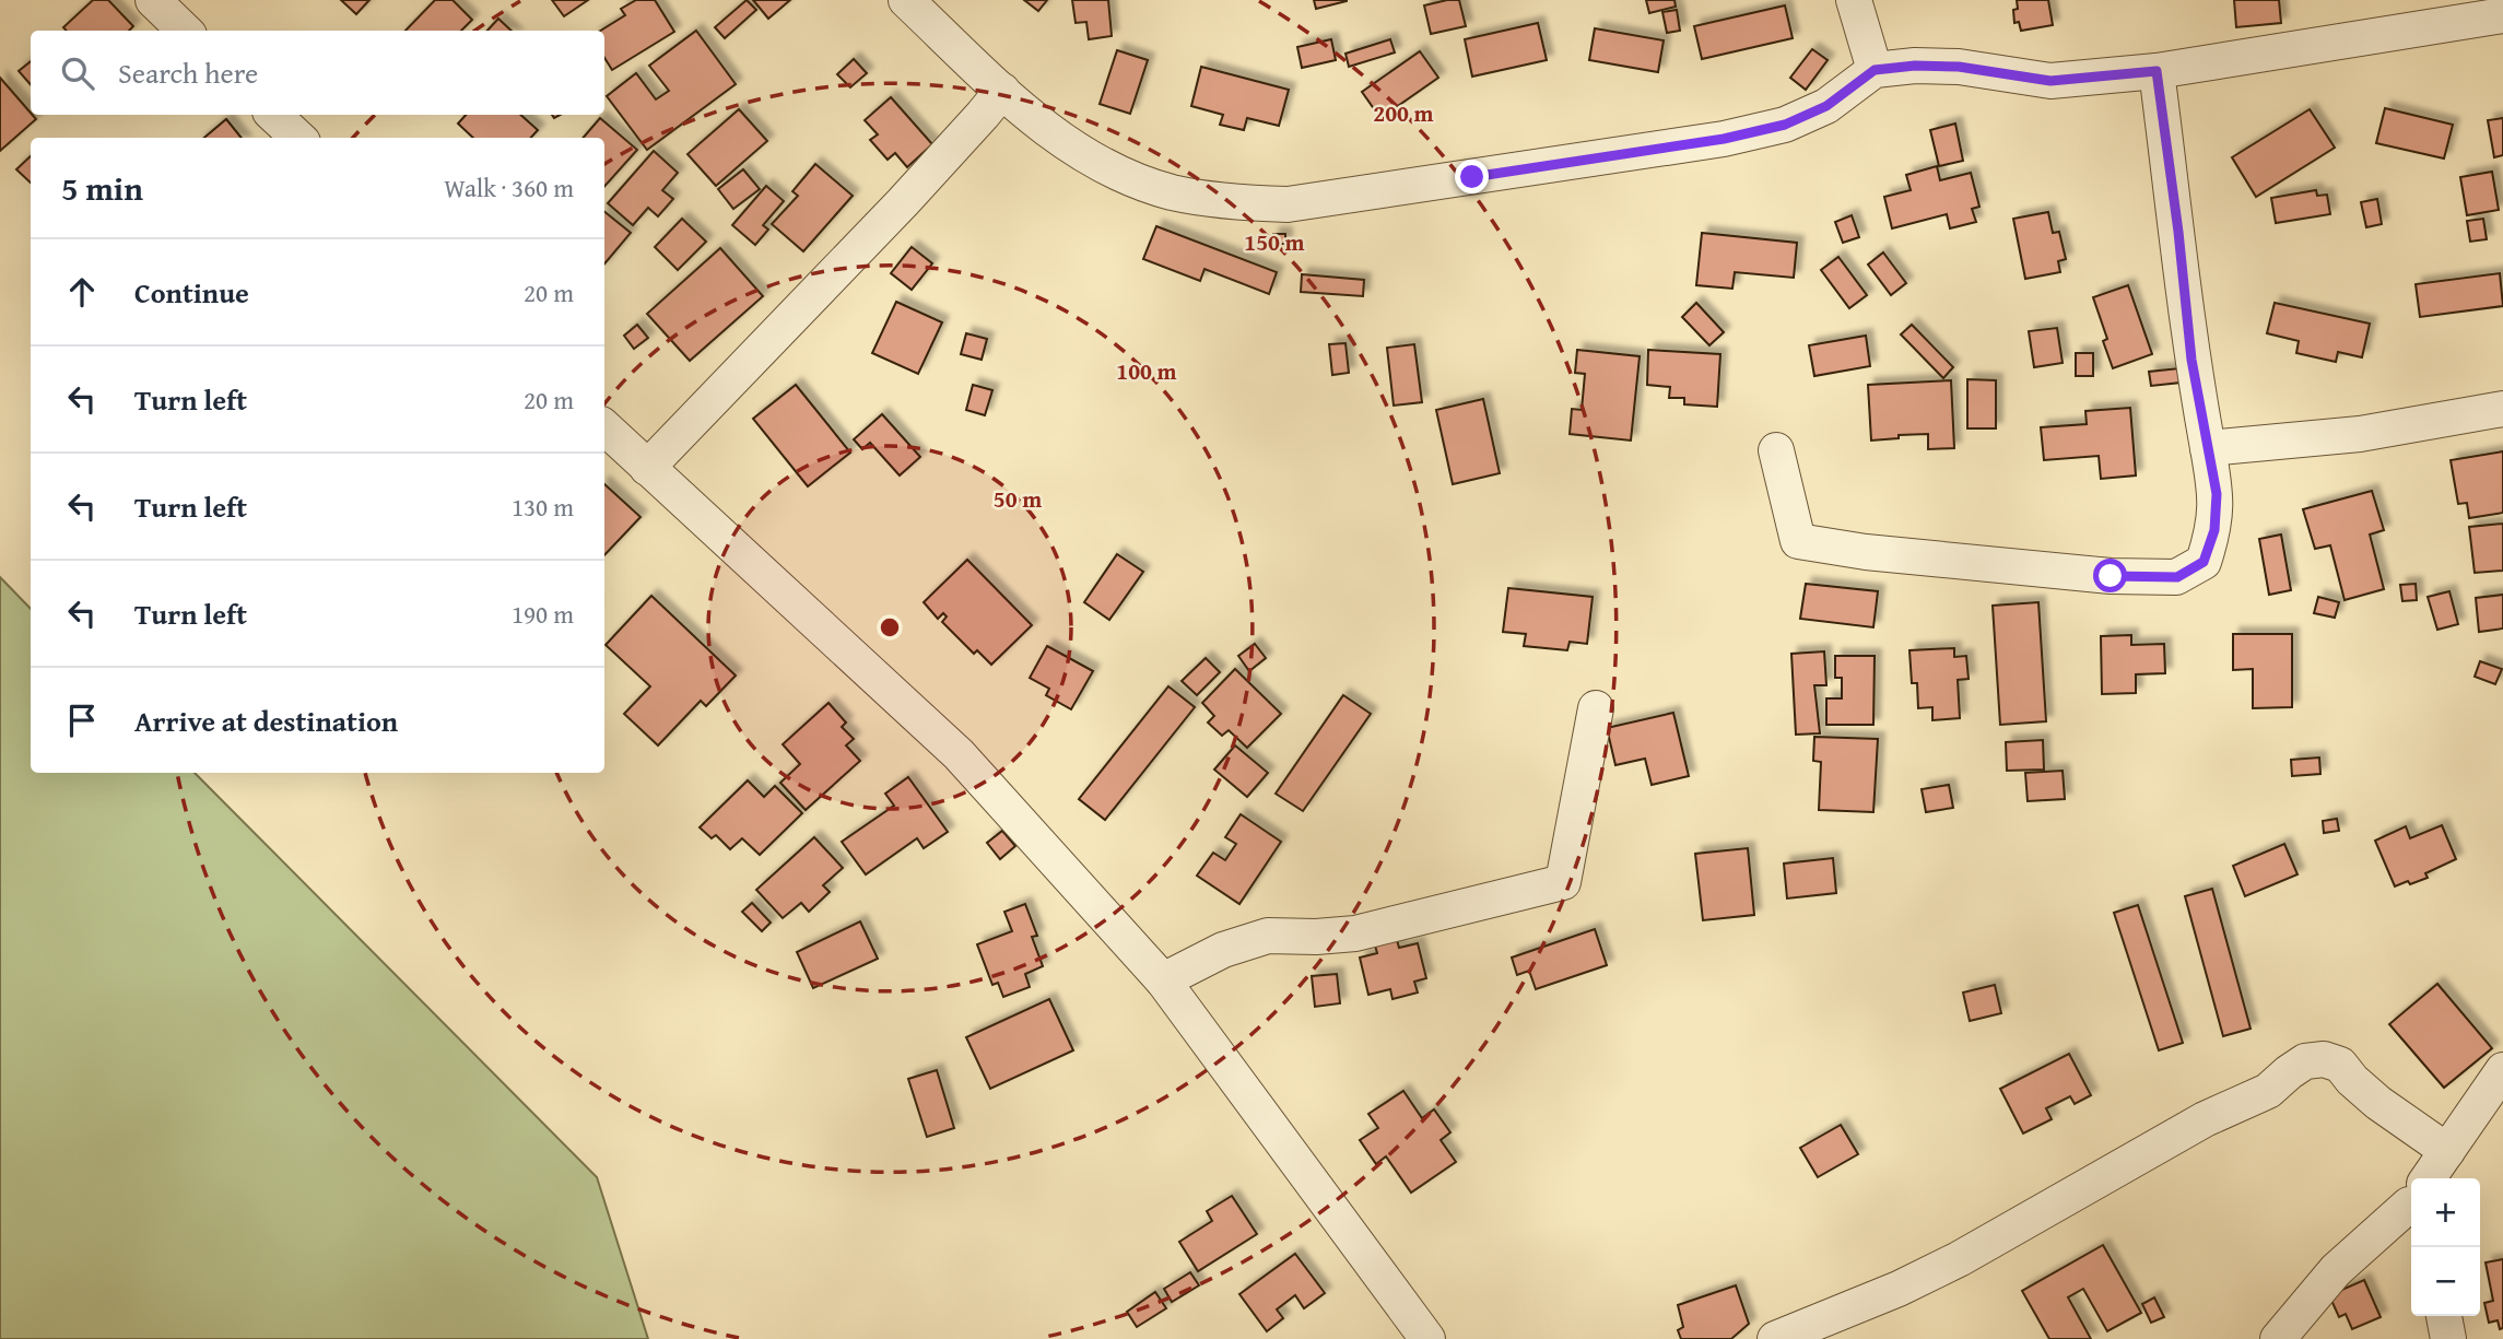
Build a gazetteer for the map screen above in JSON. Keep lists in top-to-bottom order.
{
  "page": {
    "search": "Search here",
    "heading": ["5 min", "Walk · 360 m"],
    "list": [
      ["Continue", "20 m"],
      ["Turn left", "20 m"],
      ["Turn left", "130 m"],
      ["Turn left", "190 m"],
      "Arrive at destination"
    ],
    "map_buttons": ["+", "−"]
  },
  "rings": [
    "200 m",
    "150 m",
    "100 m",
    "50 m"
  ]
}
